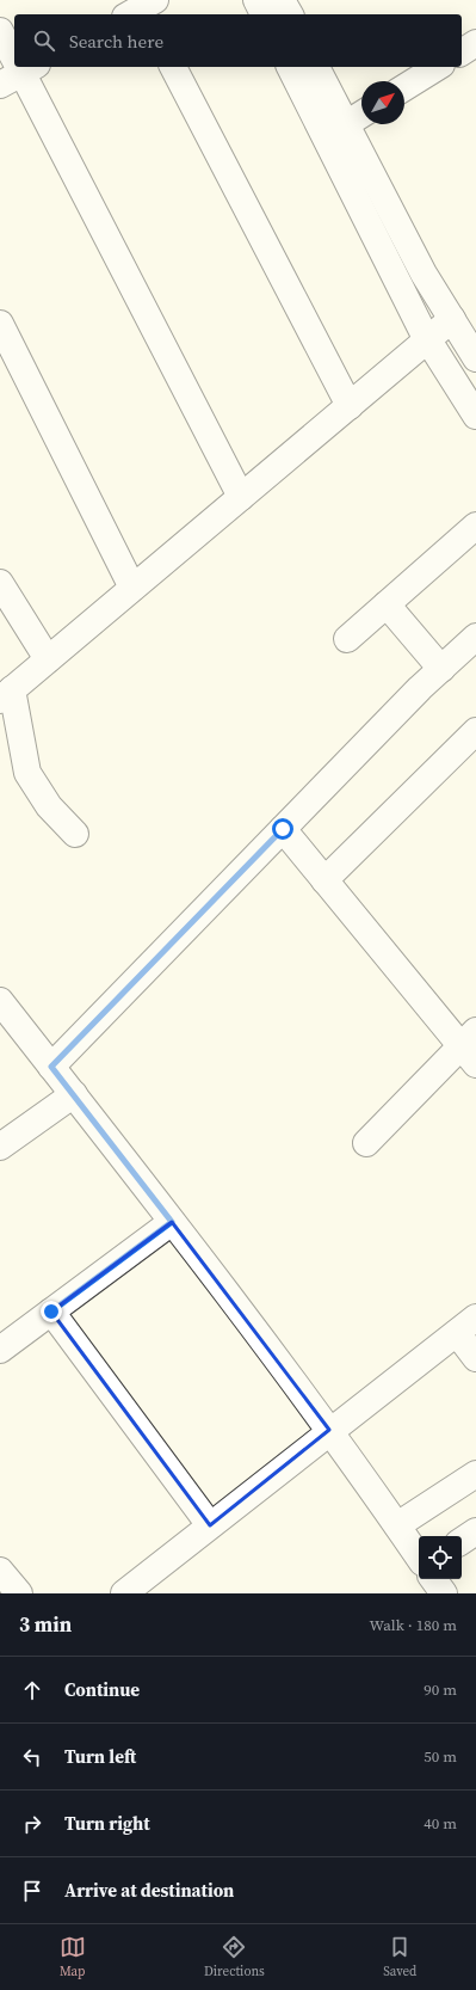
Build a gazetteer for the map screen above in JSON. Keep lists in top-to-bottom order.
{
  "north": "top right",
  "page": {
    "search": "Search here",
    "heading": ["3 min", "Walk · 180 m"],
    "list": [
      ["Continue", "90 m"],
      ["Turn left", "50 m"],
      ["Turn right", "40 m"],
      "Arrive at destination"
    ],
    "nav": ["Map", "Directions", "Saved"]
  }
}
